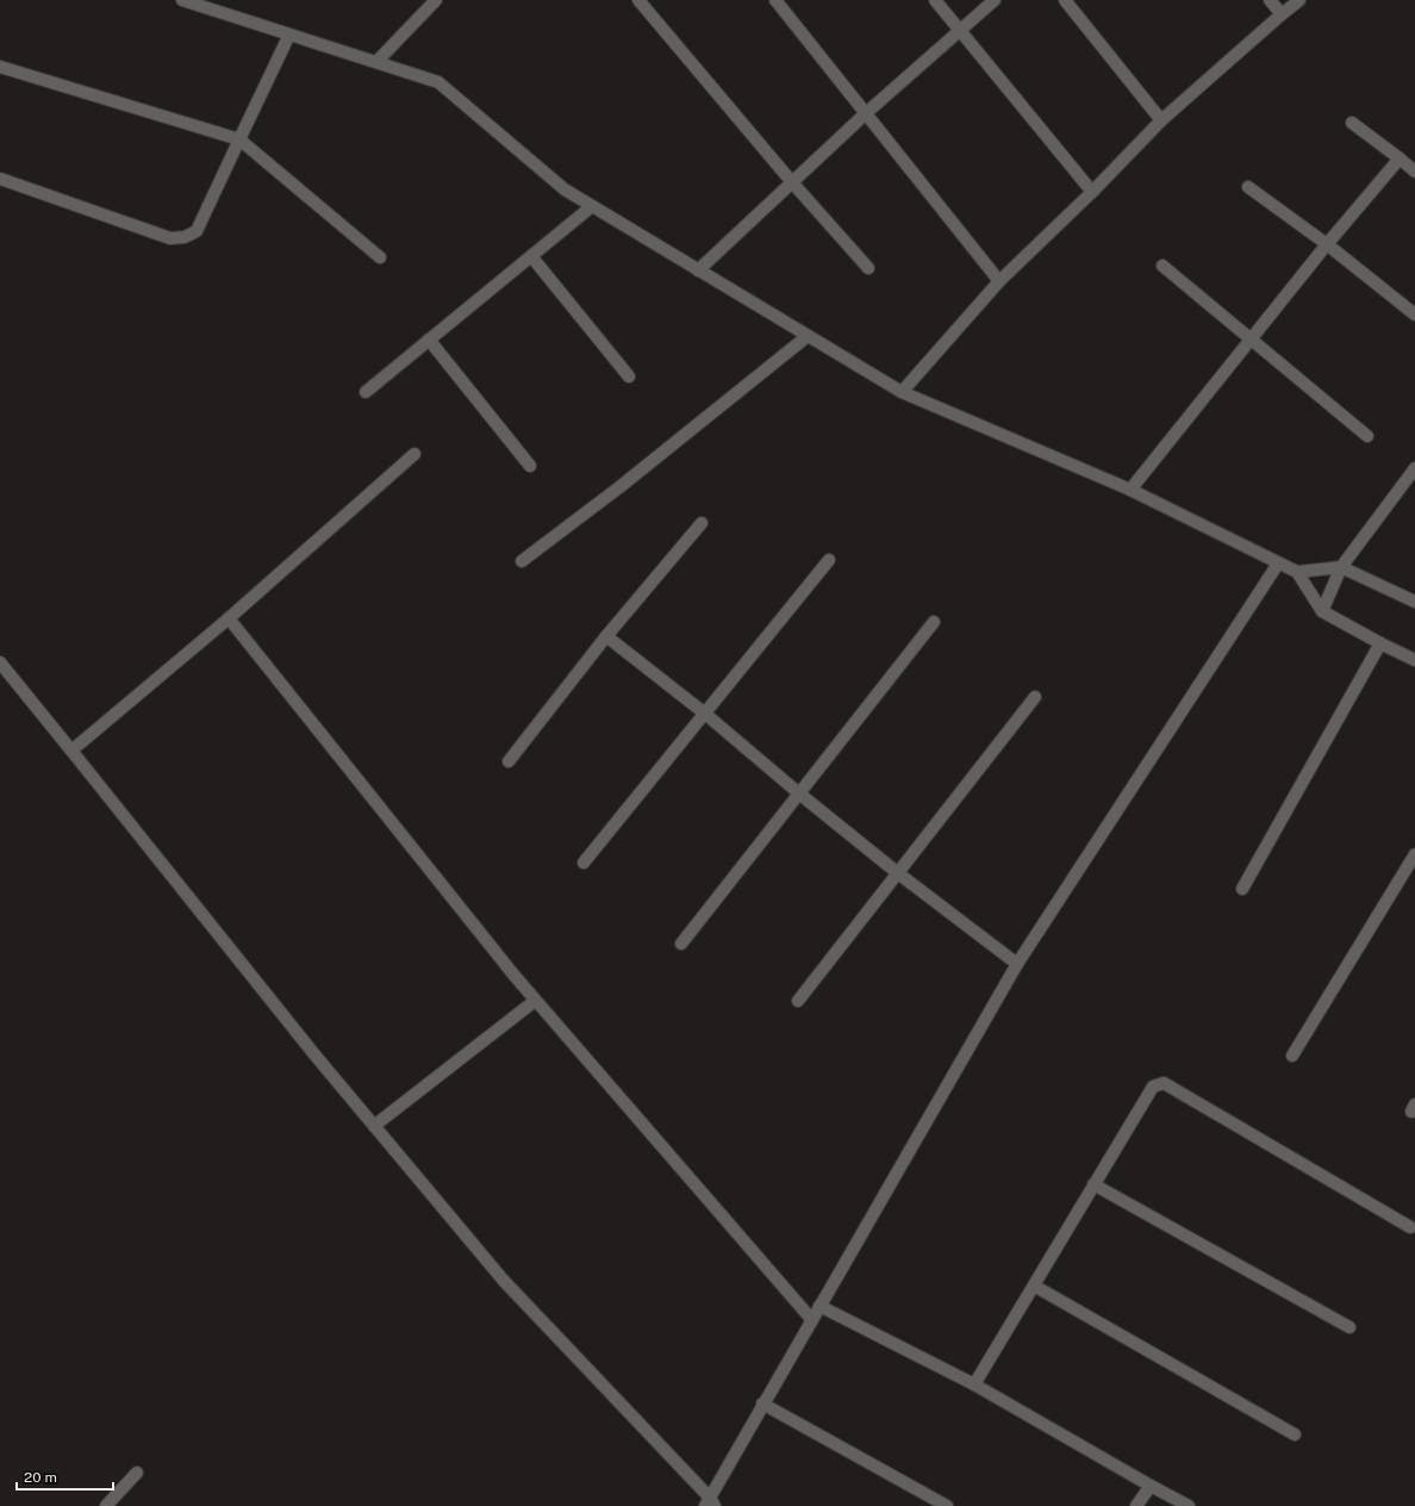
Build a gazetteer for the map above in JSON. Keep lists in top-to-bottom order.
{
  "scale_bar": "20 m"
}
